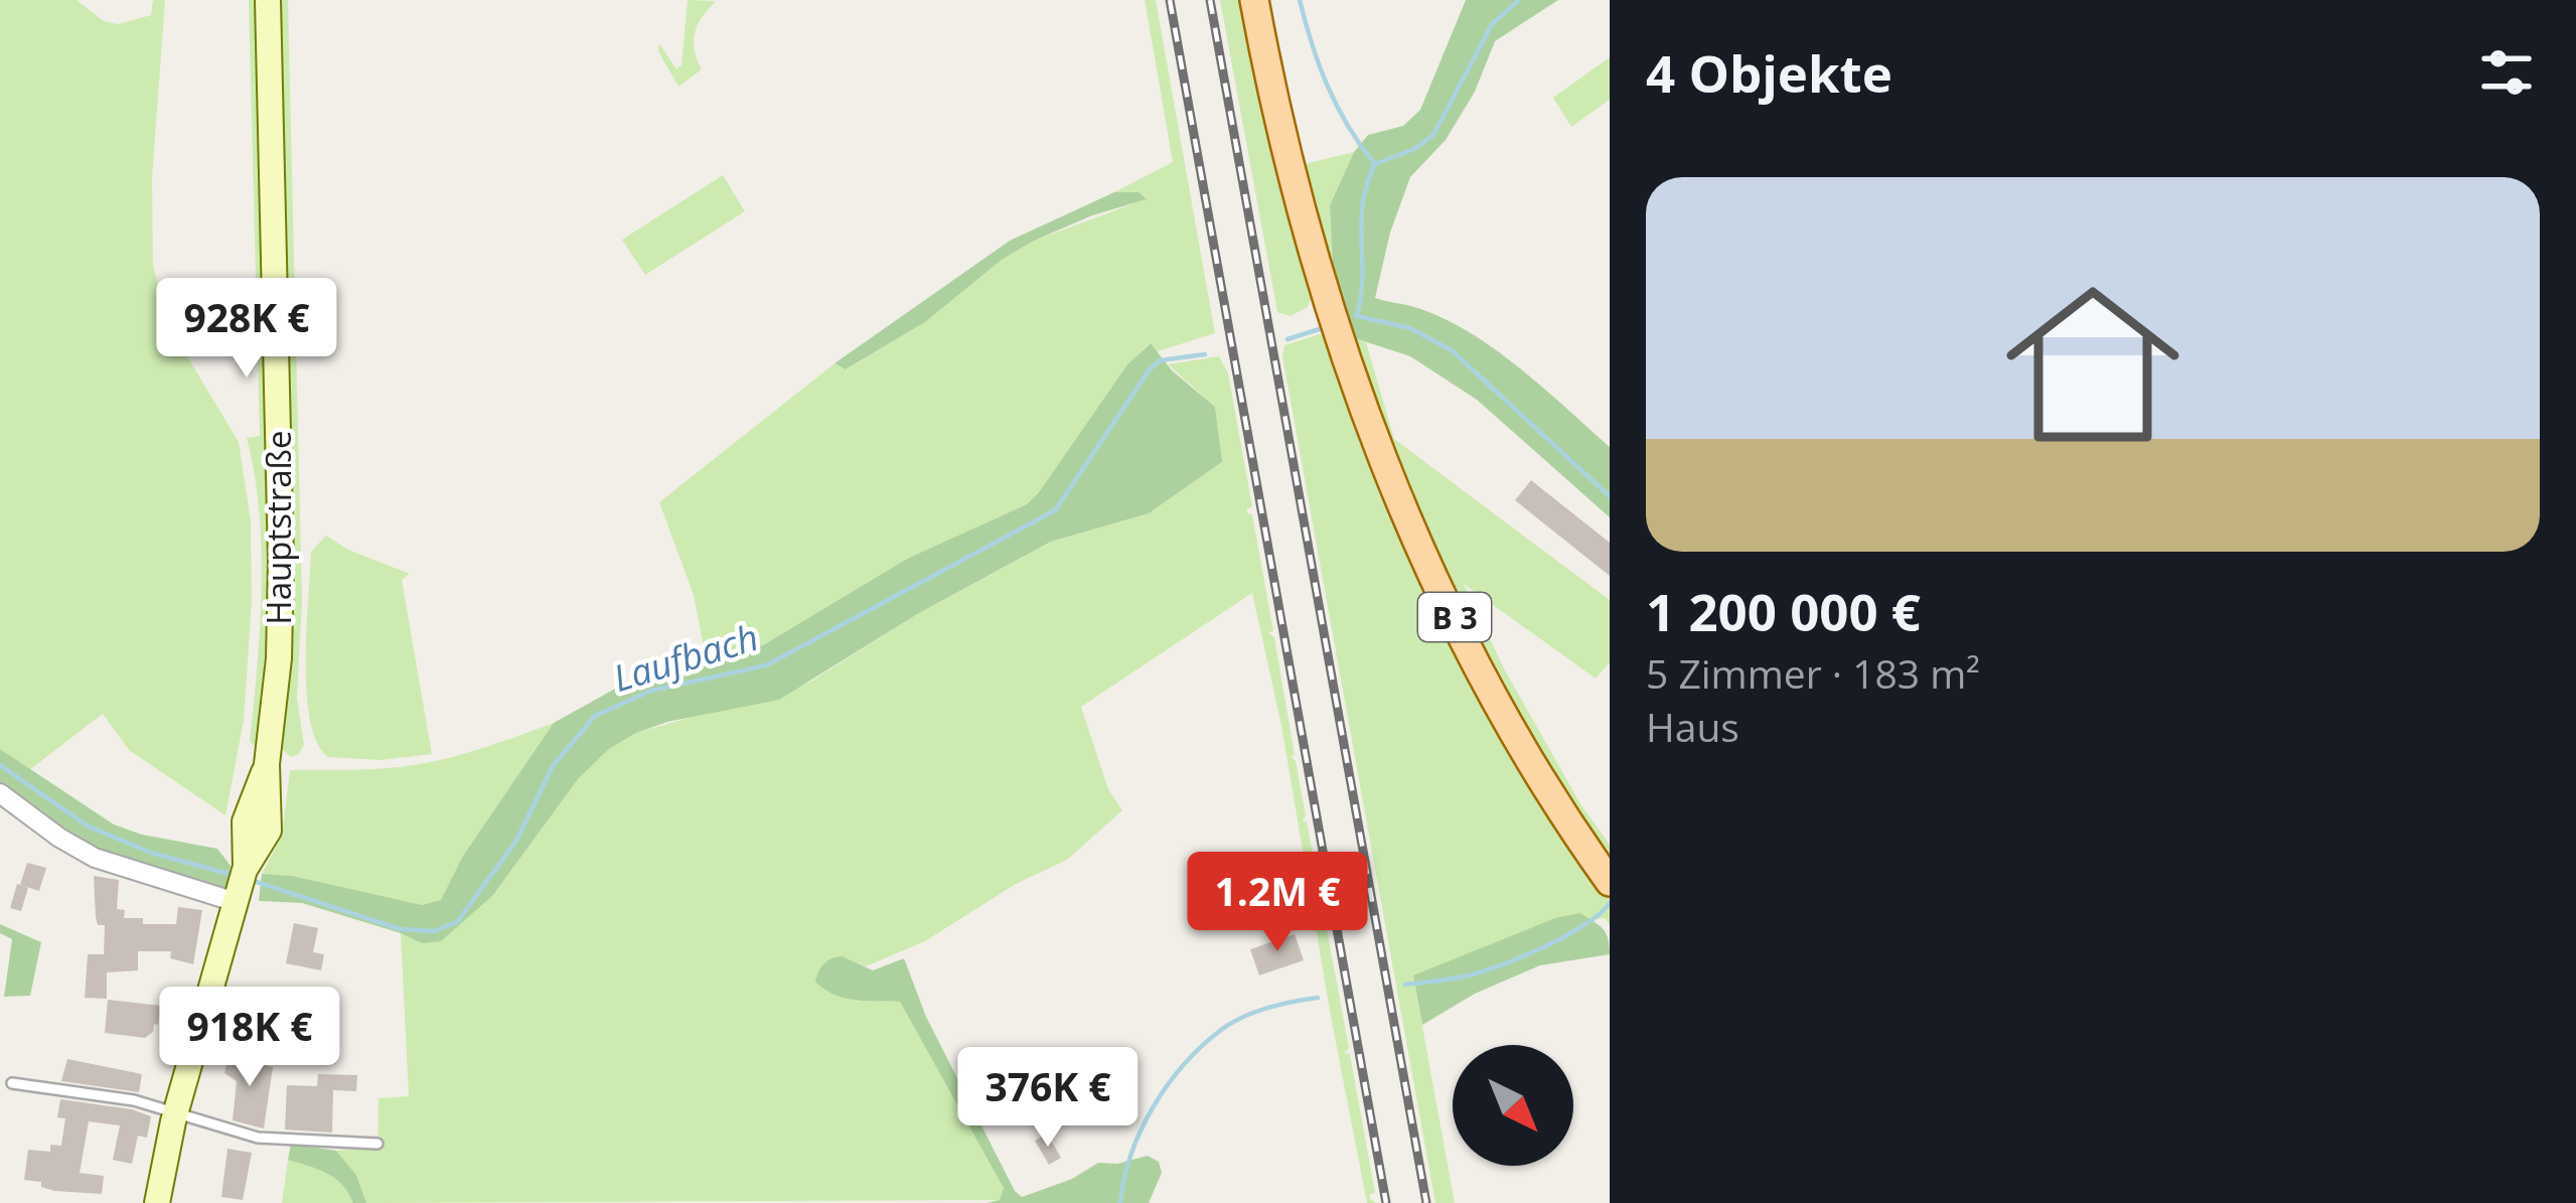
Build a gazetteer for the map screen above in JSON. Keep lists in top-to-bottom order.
{
  "streets": {
    "main road": ["B 3"],
    "street": ["Hauptstraße"]
  },
  "water": ["Laufbach"],
  "north": "bottom right",
  "page": {
    "heading": "4 Objekte",
    "list": [
      {
        "name": "1 200 000 €",
        "note": "5 Zimmer · 183 m² · Haus"
      }
    ],
    "price": [
      "928K €",
      "1.2M €",
      "918K €",
      "376K €"
    ]
  }
}
